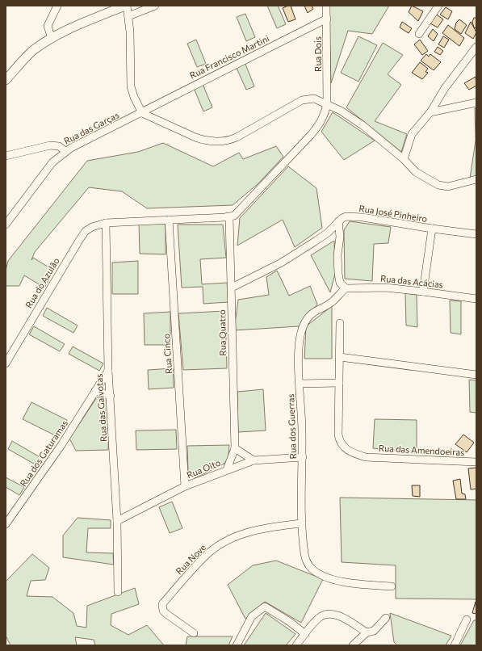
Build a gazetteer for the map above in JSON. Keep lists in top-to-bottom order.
{
  "streets": {
    "street": [
      "Rua Dois",
      "Rua Francisco Martini",
      "Rua das Garças",
      "Rua José Pinheiro",
      "Rua das Acácias",
      "Rua do Azulão",
      "Rua Quatro",
      "Rua Cinco",
      "Rua das Gaivotas",
      "Rua dos Guerras",
      "Rua das Amendoeiras",
      "Rua dos Gaturamas",
      "Rua Oito",
      "Rua Nove"
    ]
  },
  "crossings": [
    ["Rua Dois", "Rua Francisco Martini"],
    ["Rua Dois", "Rua do Azulão"],
    ["Rua Dois", "Rua Quatro"],
    ["Rua Francisco Martini", "Rua das Garças"],
    ["Rua José Pinheiro", "Rua Quatro"],
    ["Rua das Acácias", "Rua dos Guerras"],
    ["Rua do Azulão", "Rua Quatro"],
    ["Rua do Azulão", "Rua Cinco"],
    ["Rua do Azulão", "Rua das Gaivotas"],
    ["Rua Quatro", "Rua Oito"],
    ["Rua Cinco", "Rua Oito"],
    ["Rua das Gaivotas", "Rua dos Gaturamas"],
    ["Rua das Gaivotas", "Rua Oito"],
    ["Rua dos Guerras", "Rua Oito"],
    ["Rua dos Guerras", "Rua Nove"]
  ]
}
